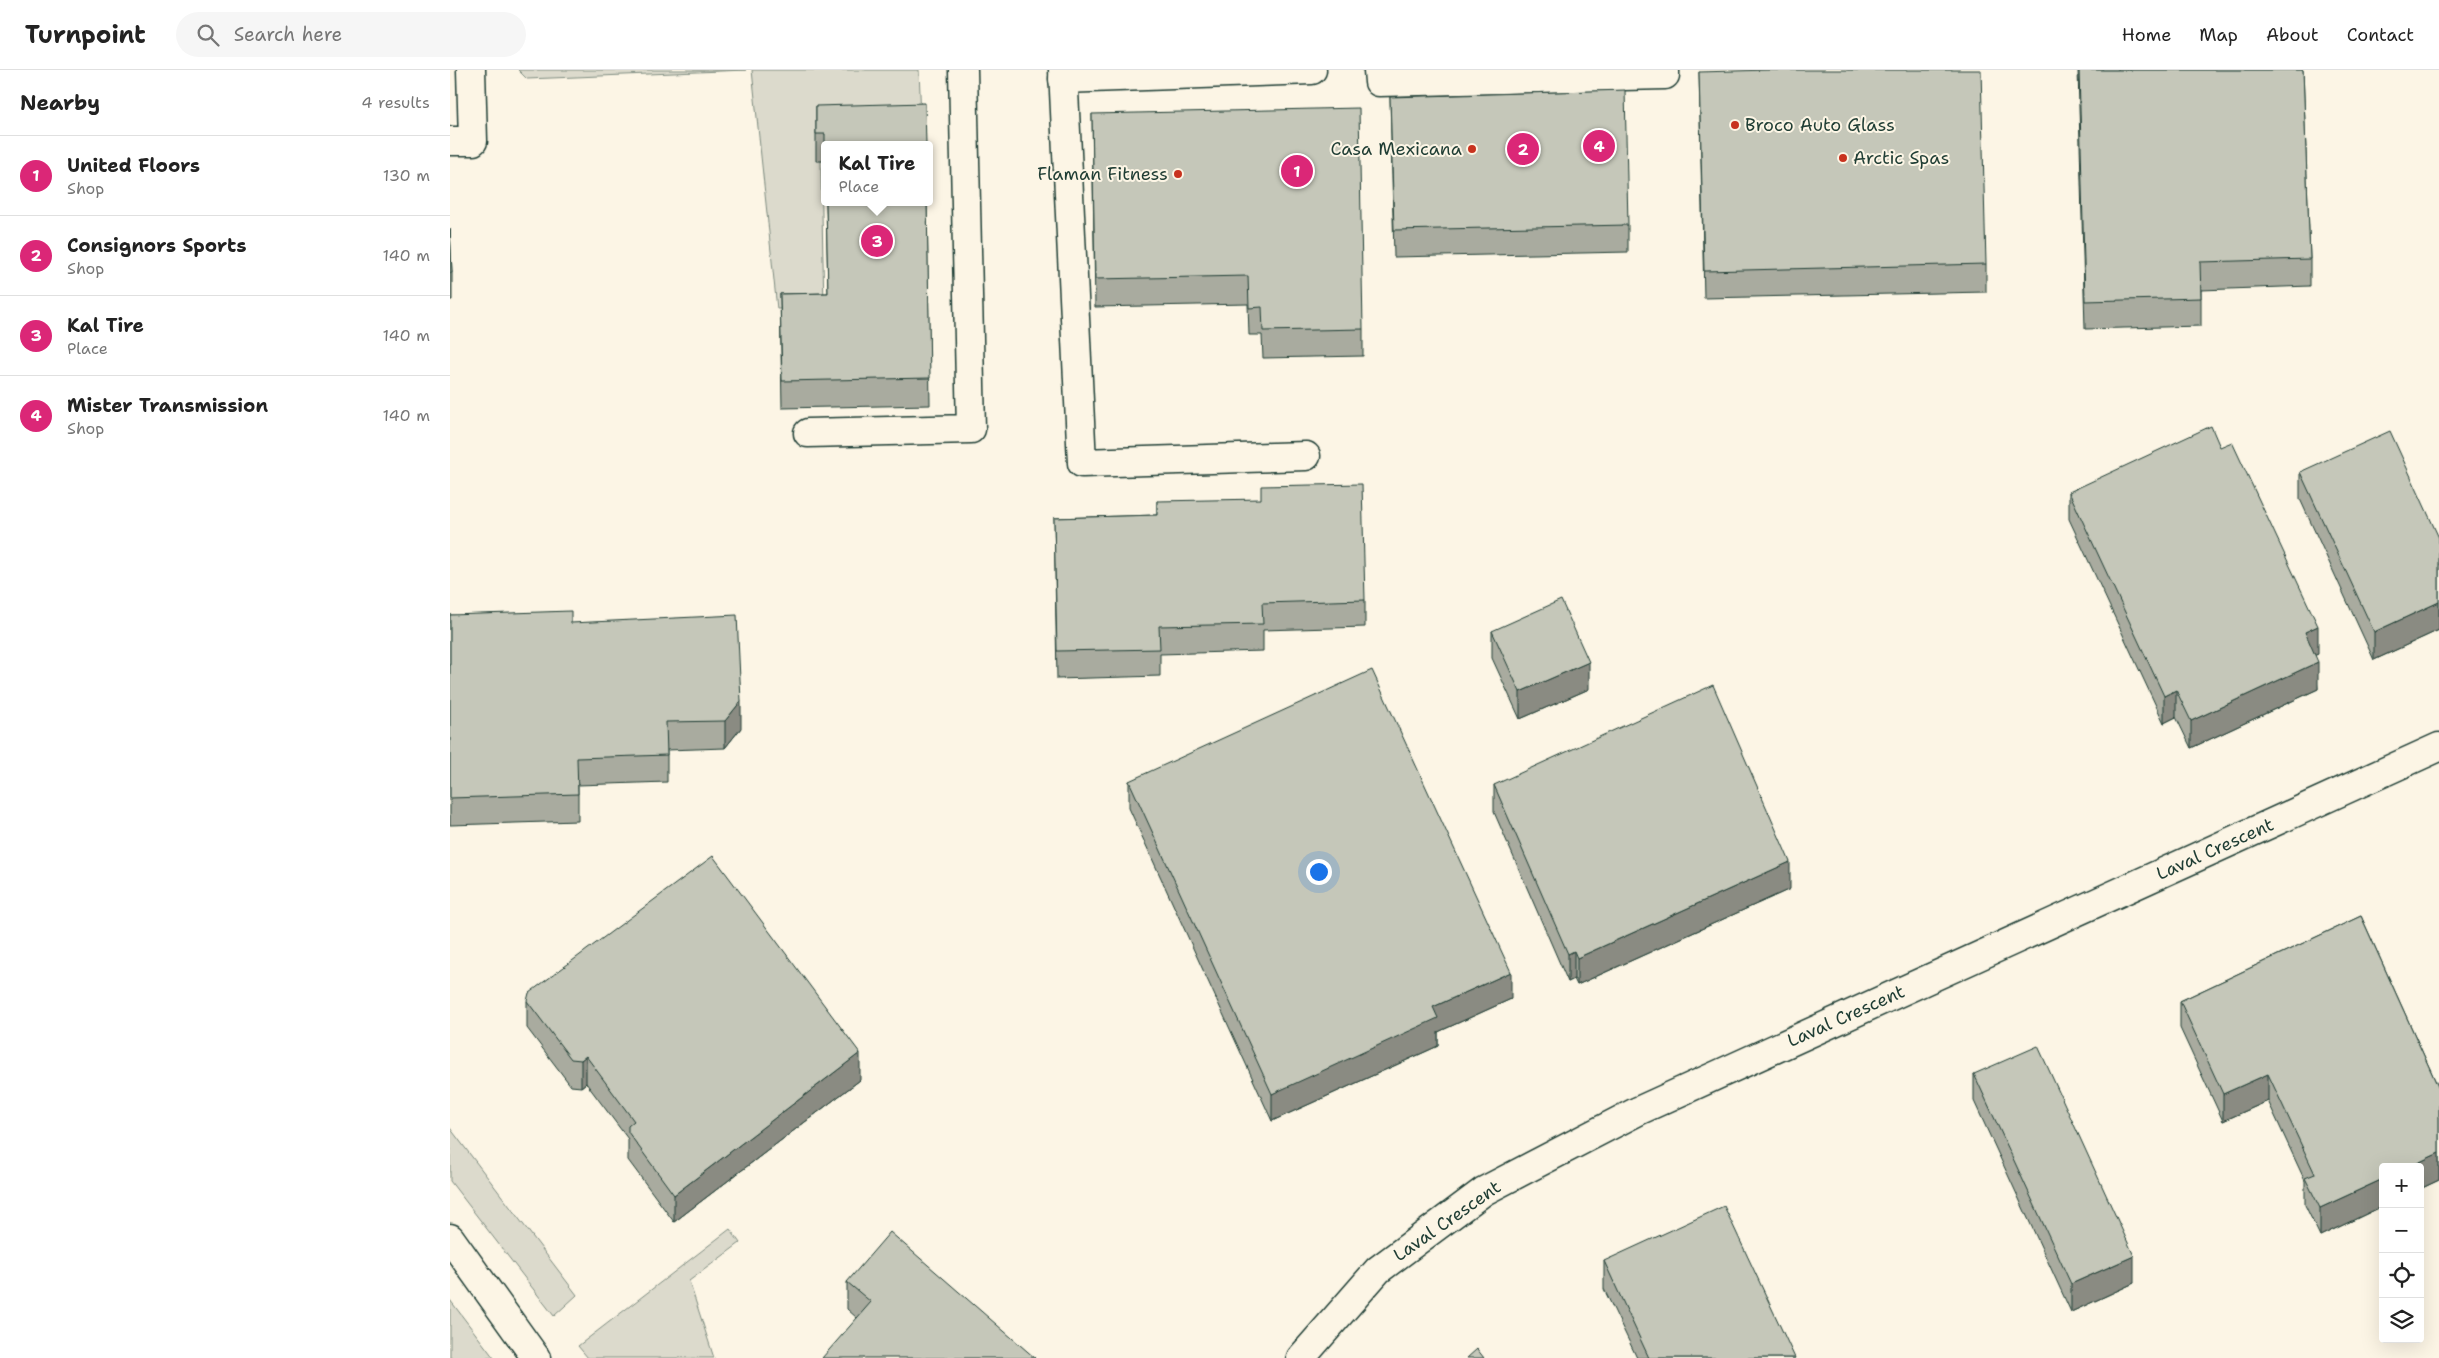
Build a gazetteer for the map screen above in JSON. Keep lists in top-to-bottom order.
{
  "streets": {
    "street": ["Laval Crescent"]
  },
  "places": [
    "Broco Auto Glass",
    "Casa Mexicana",
    "Arctic Spas",
    "Flaman Fitness"
  ],
  "page": {
    "header": "Turnpoint",
    "search": "Search here",
    "nav": [
      "Home",
      "Map",
      "About",
      "Contact"
    ],
    "heading": ["Nearby", "4 results"],
    "pins": [
      "4",
      "2",
      "1",
      "3"
    ],
    "list": [
      {
        "mark": "1",
        "name": "United Floors",
        "note": "Shop",
        "value": "130 m"
      },
      {
        "mark": "2",
        "name": "Consignors Sports",
        "note": "Shop",
        "value": "140 m"
      },
      {
        "mark": "3",
        "name": "Kal Tire",
        "note": "Place",
        "value": "140 m"
      },
      {
        "mark": "4",
        "name": "Mister Transmission",
        "note": "Shop",
        "value": "140 m"
      }
    ],
    "popup": ["Kal Tire", "Place"],
    "map_buttons": ["+", "−"]
  }
}
